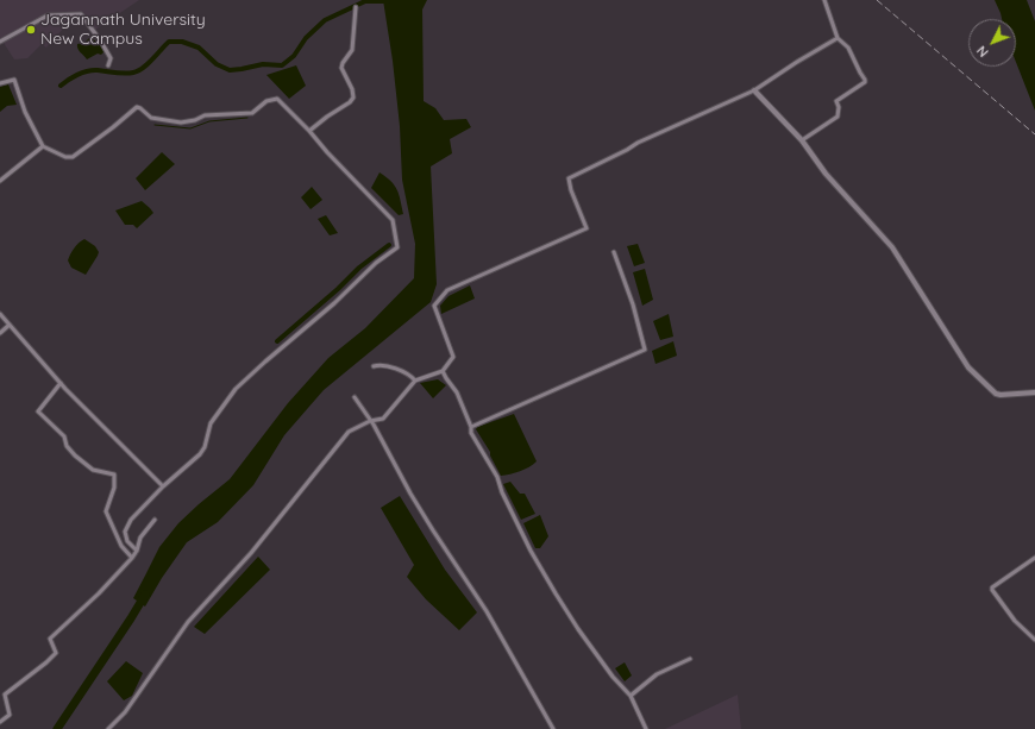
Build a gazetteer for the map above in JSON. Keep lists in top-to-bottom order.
{
  "places": ["Jagannath University New Campus"],
  "north": "bottom left"
}
